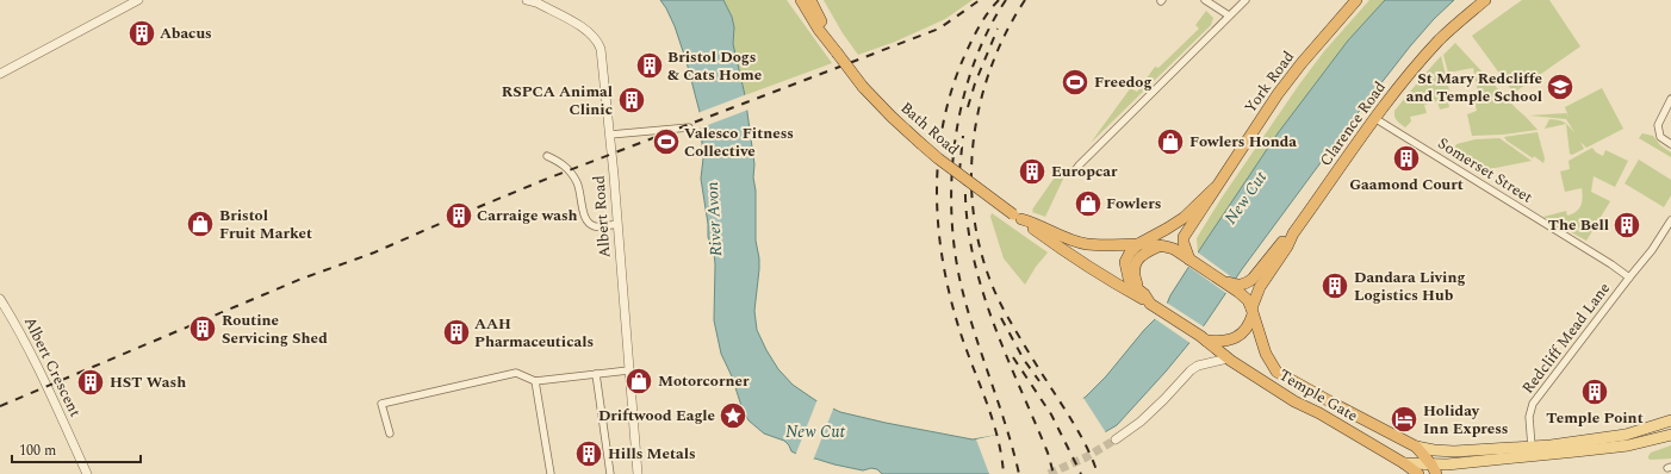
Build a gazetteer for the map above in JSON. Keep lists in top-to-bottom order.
{
  "streets": {
    "highway": [
      "York Road",
      "Clarence Road",
      "Bath Road",
      "Temple Gate"
    ],
    "street": [
      "Somerset Street",
      "Albert Road",
      "Redcliff Mead Lane",
      "Albert Crescent"
    ]
  },
  "crossings": [
    ["York Road", "Bath Road"],
    ["Clarence Road", "Somerset Street"],
    ["Clarence Road", "Temple Gate"],
    ["Bath Road", "Temple Gate"],
    ["Somerset Street", "Redcliff Mead Lane"]
  ],
  "water": ["New Cut", "River Avon"],
  "places": {
    "building": [
      "Abacus",
      "Bristol Dogs & Cats Home",
      "RSPCA Animal Clinic",
      "Gaamond Court",
      "Europcar",
      "Carraige wash",
      "The Bell",
      "Dandara Living Logistics Hub",
      "Routine Servicing Shed",
      "AAH Pharmaceuticals",
      "HST Wash",
      "Temple Point",
      "Hills Metals"
    ],
    "sports": ["Freedog", "Valesco Fitness Collective"],
    "school or university": ["St Mary Redcliffe and Temple School"],
    "shop": [
      "Fowlers Honda",
      "Fowlers",
      "Bristol Fruit Market",
      "Motorcorner"
    ],
    "place": ["Driftwood Eagle"],
    "hotel": ["Holiday Inn Express"]
  },
  "scale_bar": "100 m"
}
